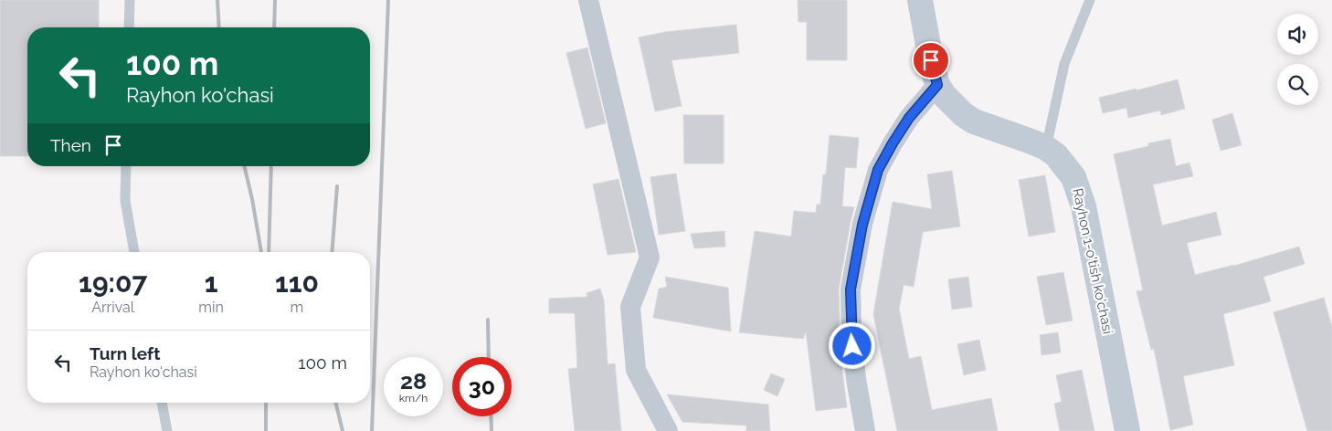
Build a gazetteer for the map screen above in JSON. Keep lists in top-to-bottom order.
{
  "streets": {
    "street": ["Rayhon 1-o'tish ko'chasi"]
  },
  "page": {
    "turn": ["100 m", "Rayhon ko'chasi"],
    "then": "Then",
    "eta": [
      "19:07",
      "Arrival",
      "1",
      "min",
      "110",
      "m"
    ],
    "list": [
      {
        "name": "Turn left",
        "note": "Rayhon ko'chasi",
        "value": "100 m"
      }
    ],
    "speed": "28 km/h",
    "limit": "30"
  }
}
